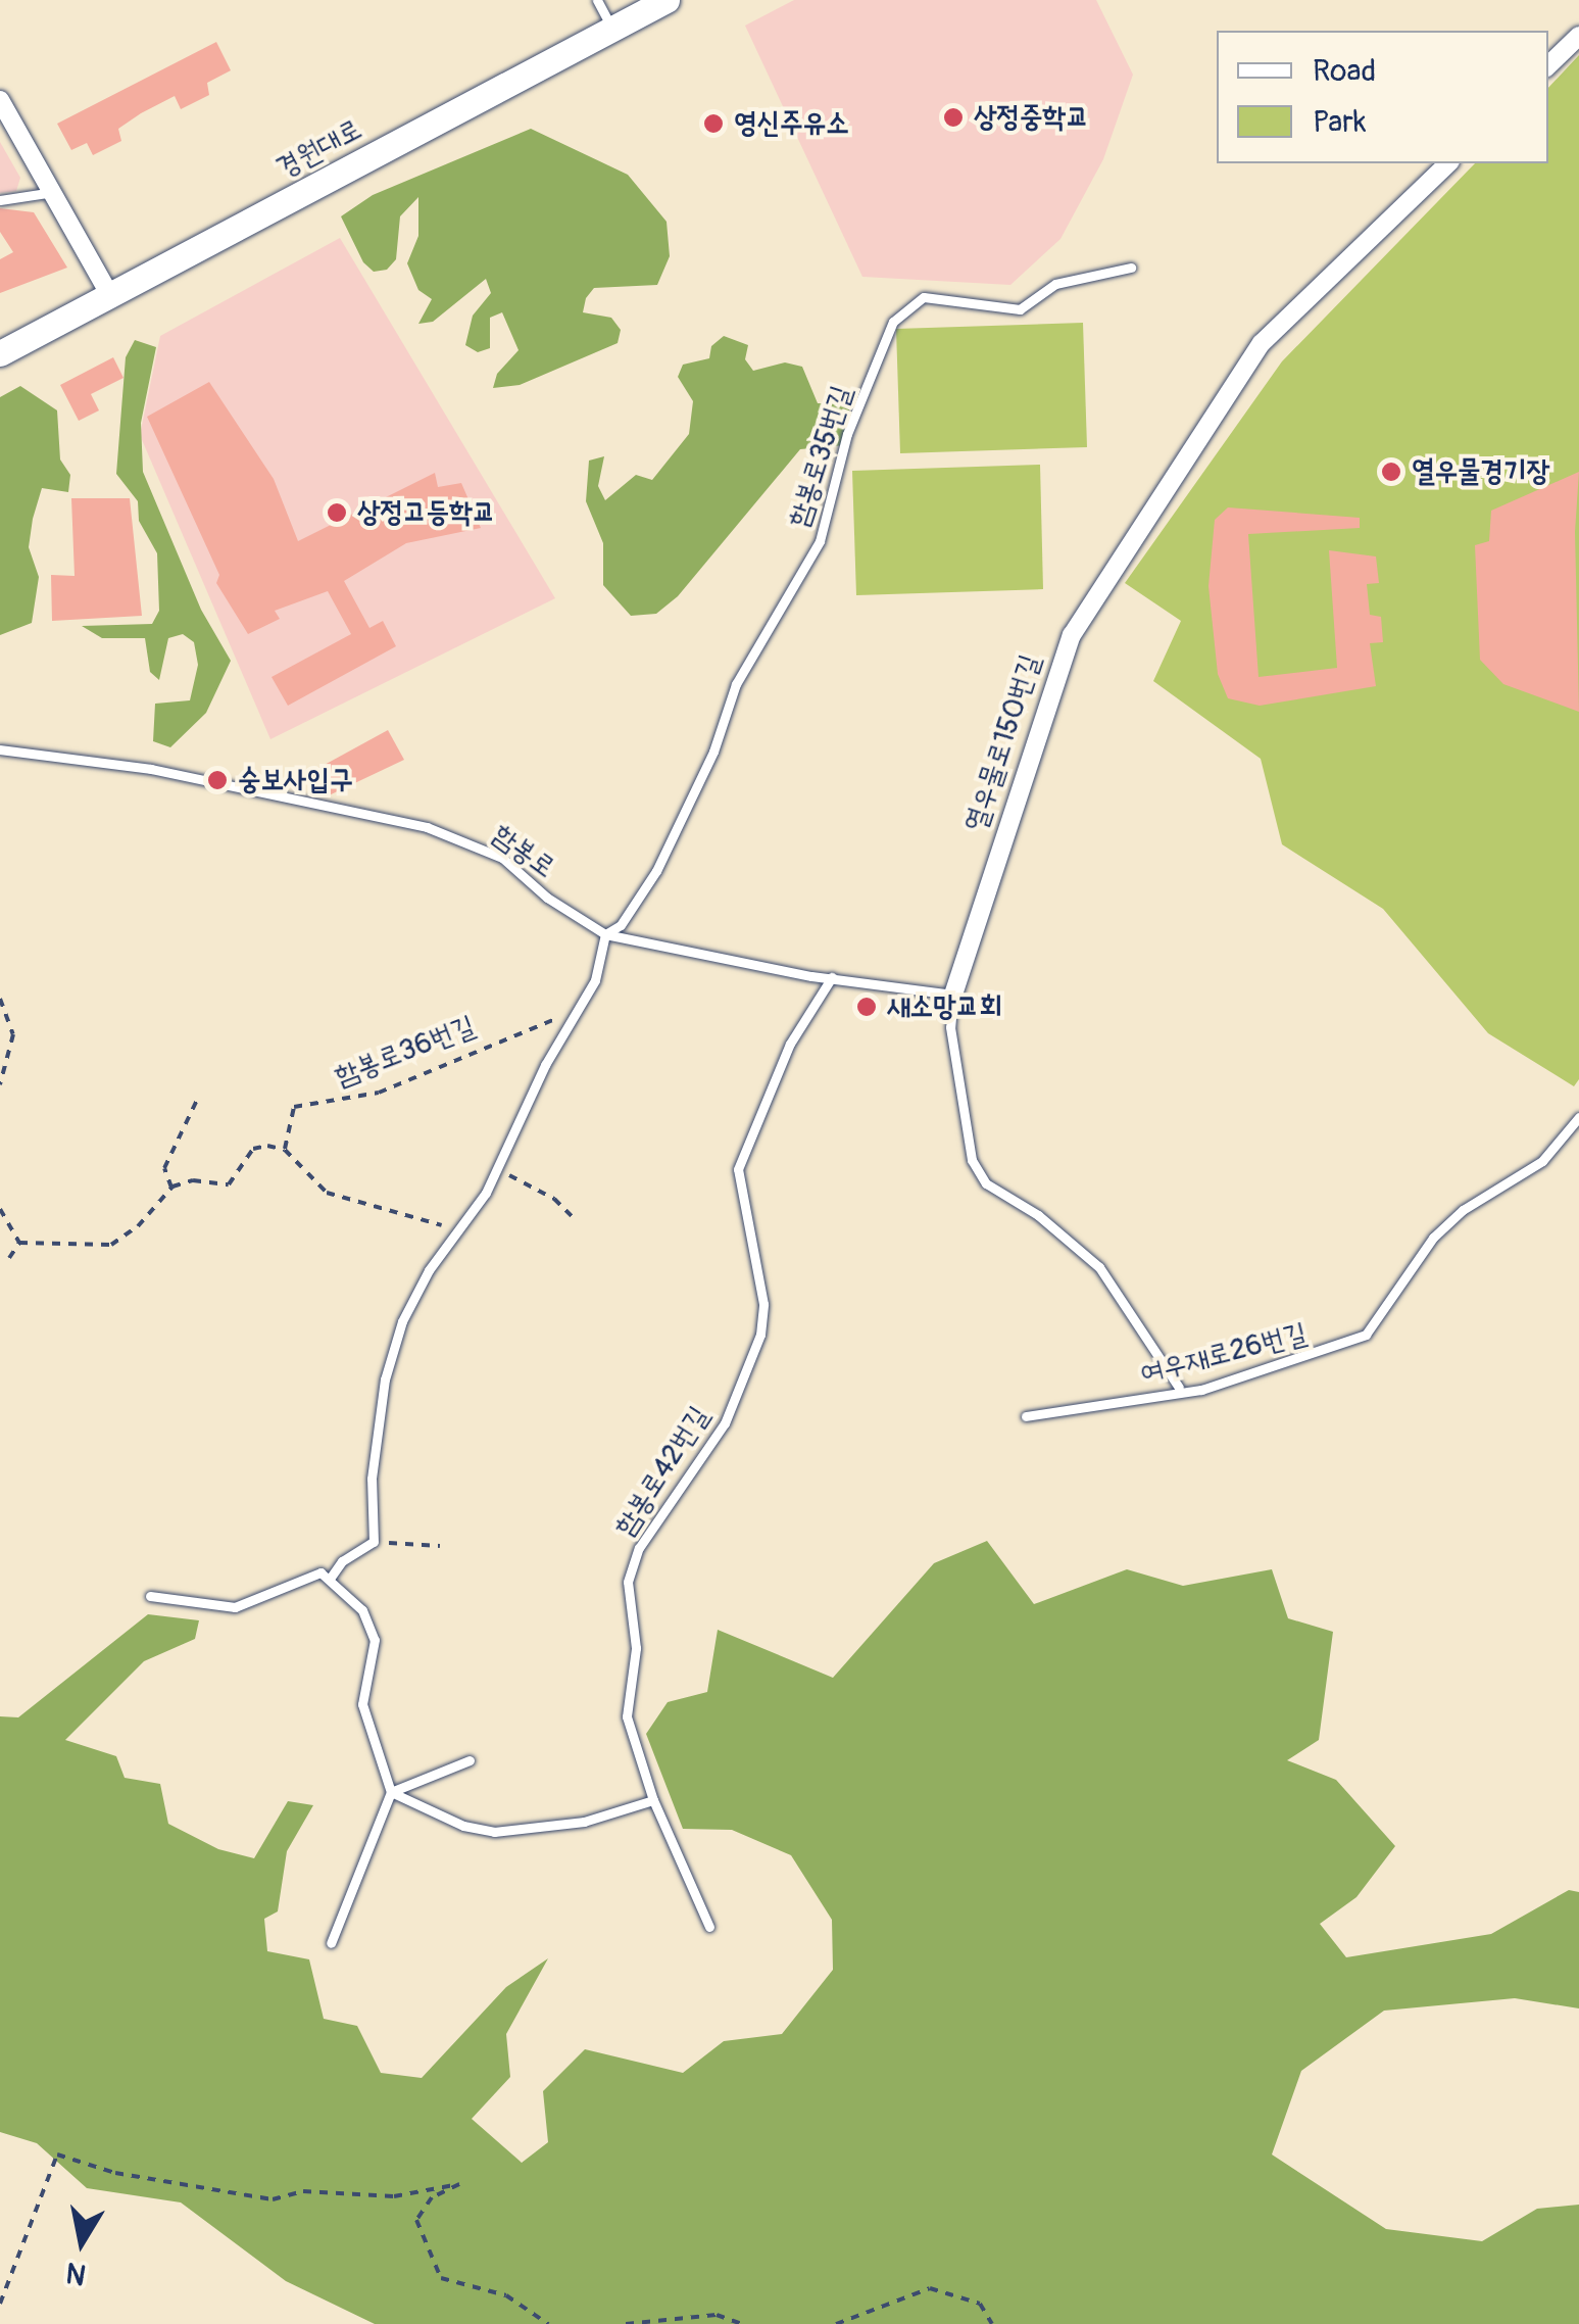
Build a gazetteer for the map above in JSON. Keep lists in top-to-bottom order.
{
  "streets": {
    "main road": ["경원대로"],
    "street": ["열우물로150번길"],
    "lane": [
      "함봉로35번길",
      "함봉로",
      "여우재로26번길",
      "함봉로42번길"
    ],
    "path": ["함봉로36번길"]
  },
  "crossings": [
    ["함봉로35번길", "함봉로"],
    ["열우물로150번길", "함봉로"],
    ["열우물로150번길", "여우재로26번길"],
    ["함봉로", "함봉로42번길"]
  ],
  "places": [
    "상정중학교",
    "영신주유소",
    "열우물경기장",
    "상정고등학교",
    "숭보사입구",
    "새소망교회"
  ],
  "legend": ["Road", "Park"],
  "north": "bottom"
}
